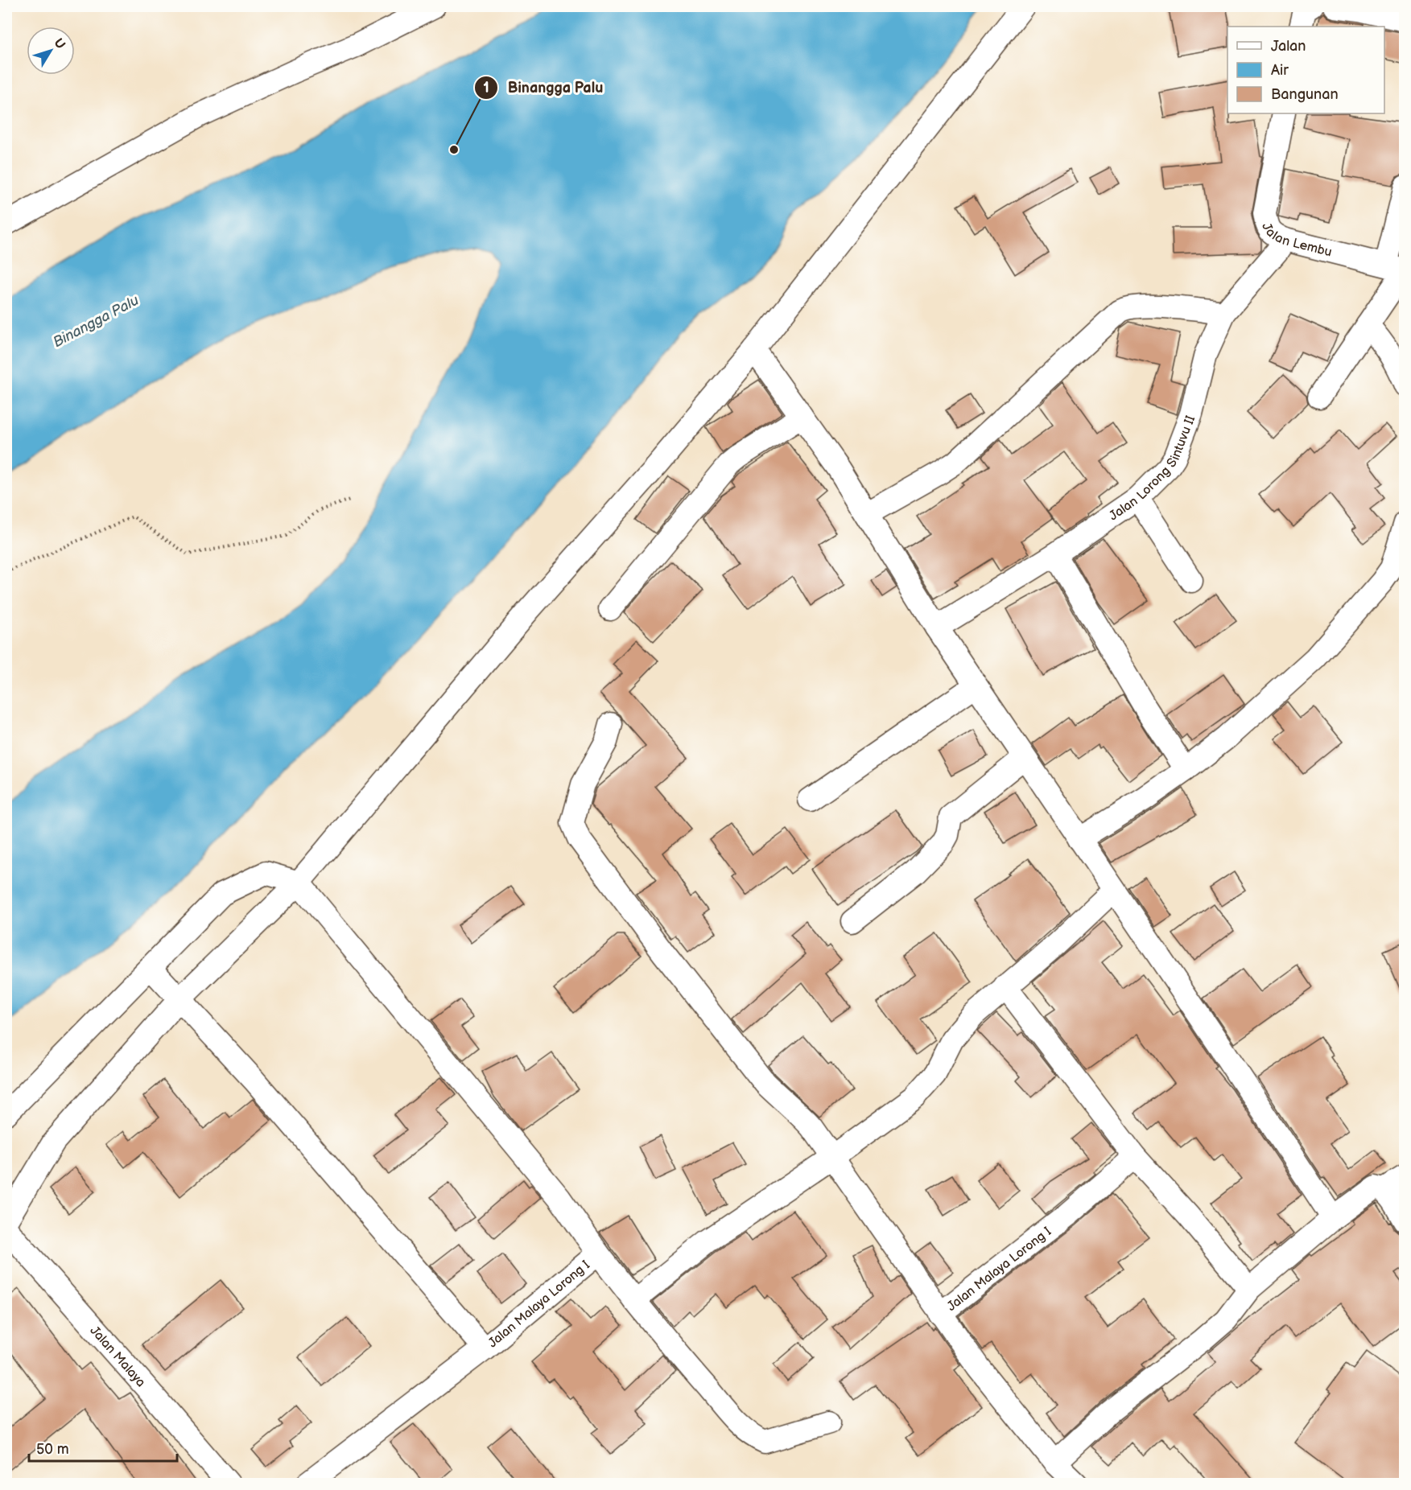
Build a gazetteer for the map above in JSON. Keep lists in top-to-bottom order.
{
  "streets": {
    "street": [
      "Jalan Lembu",
      "Jalan Lorong Sintuvu II",
      "Jalan Malaya Lorong I",
      "Jalan Malaya"
    ]
  },
  "crossings": [
    ["Jalan Lembu", "Jalan Lorong Sintuvu II"]
  ],
  "water": ["Binangga Palu"],
  "places": ["Binangga Palu"],
  "legend": ["Jalan", "Air", "Bangunan"],
  "scale_bar": "50 m",
  "north": "top right"
}
